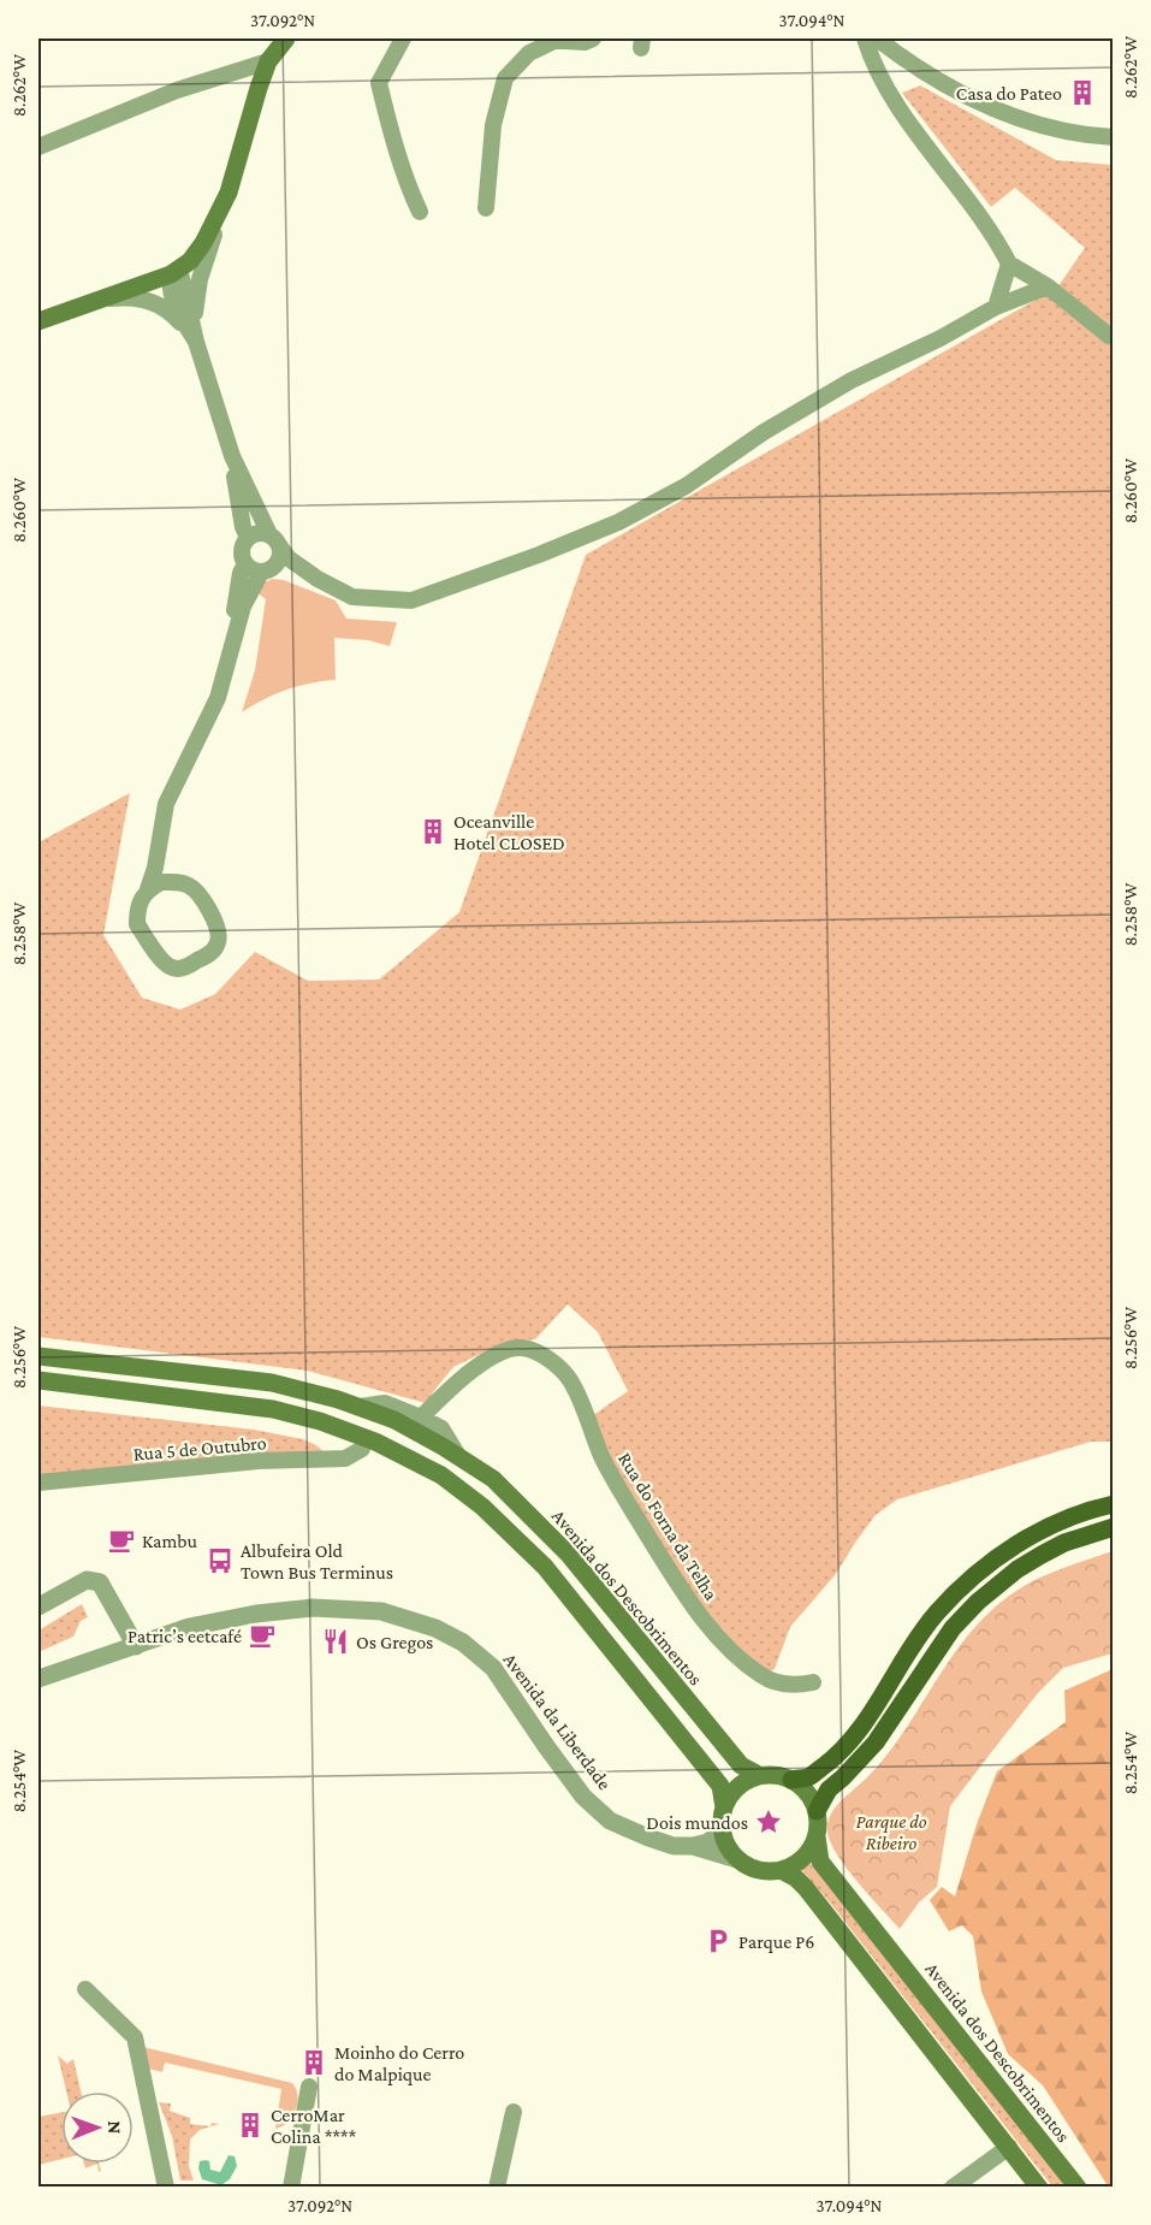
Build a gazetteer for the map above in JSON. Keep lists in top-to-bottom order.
{
  "streets": {
    "main road": ["Avenida dos Descobrimentos"],
    "street": ["Rua 5 de Outubro", "Rua do Forna da Telha", "Avenida da Liberdade"]
  },
  "crossings": [
    ["Avenida dos Descobrimentos", "Avenida da Liberdade"]
  ],
  "parks": ["Parque do Ribeiro"],
  "places": {
    "building": [
      "Casa do Pateo",
      "Oceanville Hotel CLOSED",
      "Moinho do Cerro do Malpique",
      "CerroMar Colina ****"
    ],
    "cafe": ["Kambu", "Patric’s eetcafé"],
    "bus stop": ["Albufeira Old Town Bus Terminus"],
    "restaurant": ["Os Gregos"],
    "place": ["Dois mundos"],
    "parking": ["Parque P6"]
  },
  "north": "right",
  "coordinates": [
    "37.092°N",
    "37.094°N",
    "8.262°W",
    "8.260°W",
    "8.258°W",
    "8.256°W",
    "8.254°W"
  ]
}
